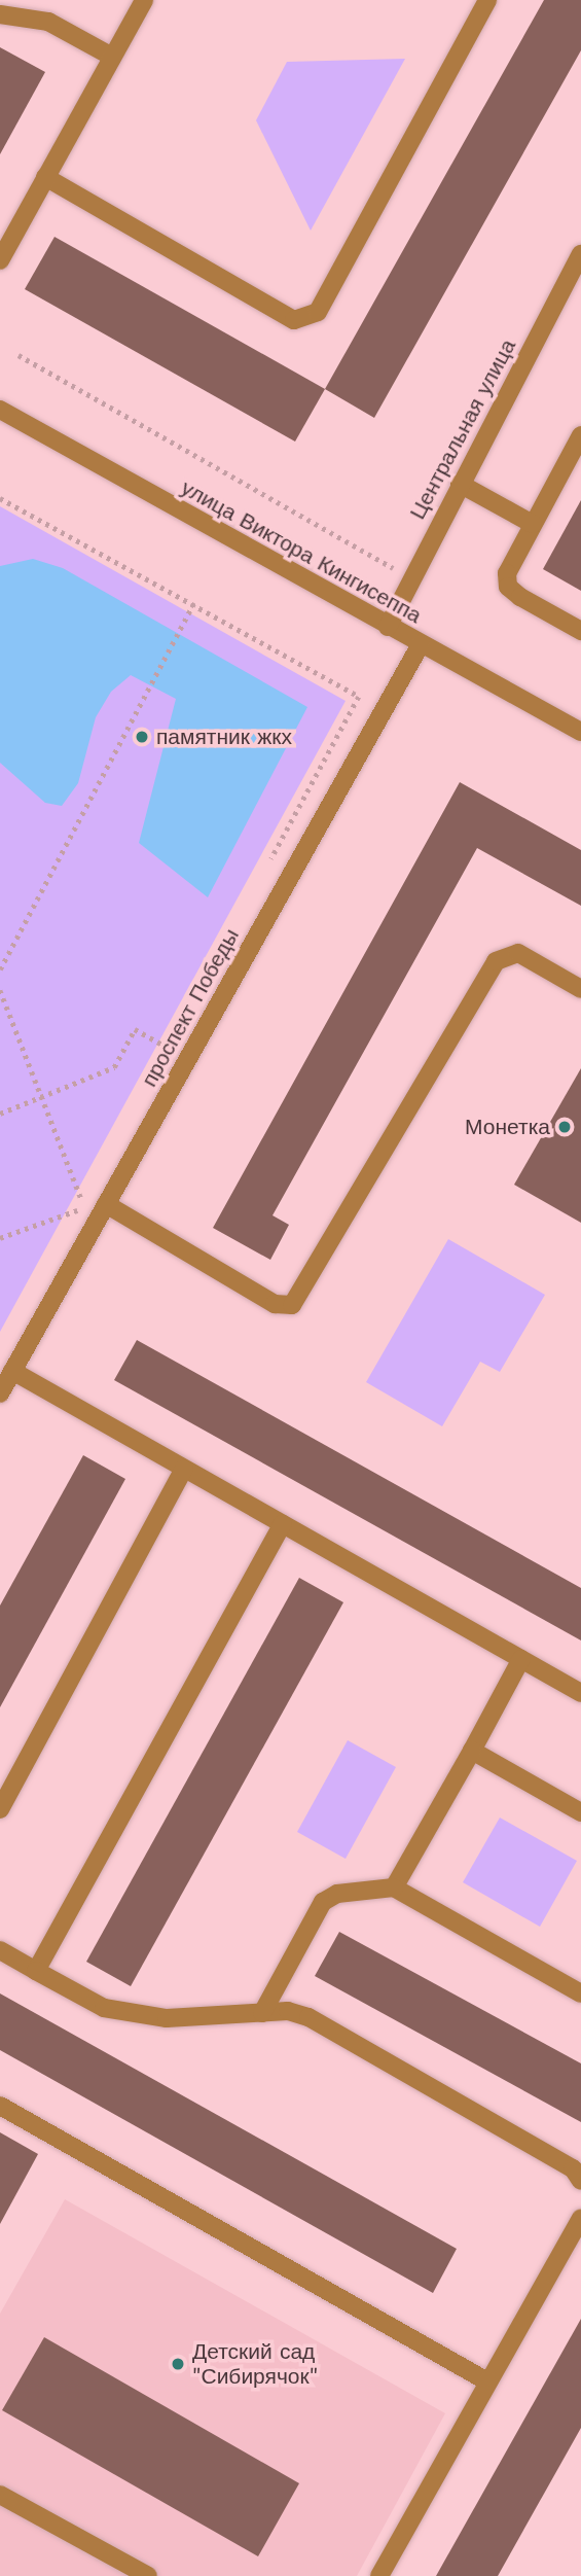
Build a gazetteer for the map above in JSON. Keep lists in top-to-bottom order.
{
  "streets": {
    "street": ["Центральная улица", "улица Виктора Кингисеппа", "проспект Победы"]
  },
  "crossings": [
    ["Центральная улица", "улица Виктора Кингисеппа"],
    ["улица Виктора Кингисеппа", "проспект Победы"]
  ],
  "places": ["памятник жкх", "Монетка", "Детский сад \"Сибирячок\""]
}
